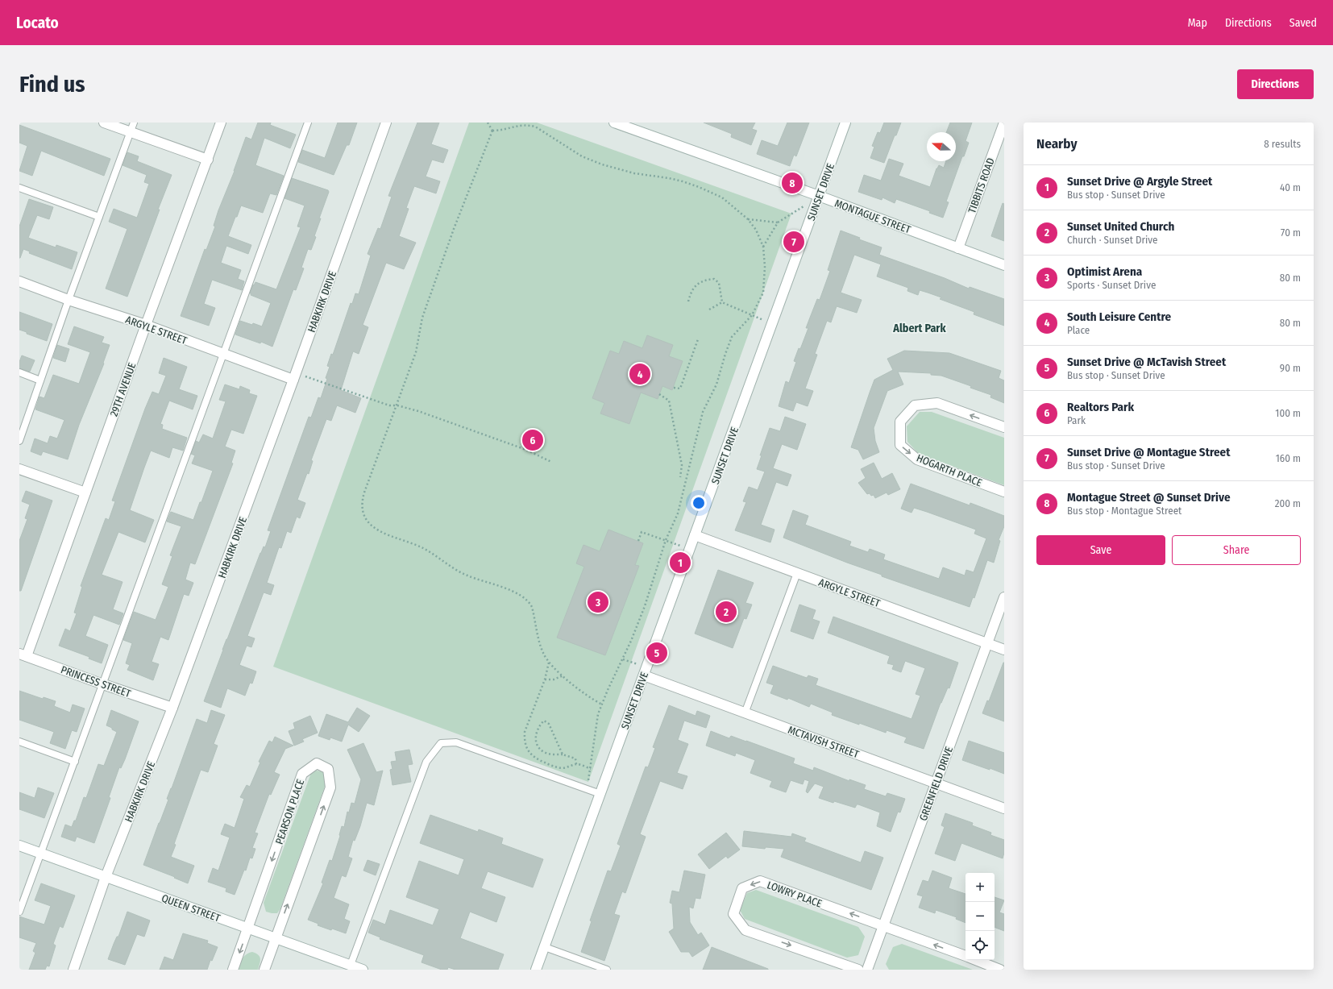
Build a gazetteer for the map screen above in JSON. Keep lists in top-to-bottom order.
{
  "streets": {
    "street": [
      "TIBBITS ROAD",
      "SUNSET DRIVE",
      "MONTAGUE STREET",
      "HABKIRK DRIVE",
      "ARGYLE STREET",
      "29TH AVENUE",
      "HOGARTH PLACE",
      "PRINCESS STREET",
      "MCTAVISH STREET",
      "GREENFIELD DRIVE",
      "PEARSON PLACE",
      "LOWRY PLACE",
      "QUEEN STREET"
    ]
  },
  "crossings": [
    ["TIBBITS ROAD", "MONTAGUE STREET"],
    ["SUNSET DRIVE", "MONTAGUE STREET"],
    ["SUNSET DRIVE", "ARGYLE STREET"],
    ["SUNSET DRIVE", "MCTAVISH STREET"],
    ["HABKIRK DRIVE", "ARGYLE STREET"],
    ["HABKIRK DRIVE", "PRINCESS STREET"],
    ["HABKIRK DRIVE", "QUEEN STREET"],
    ["ARGYLE STREET", "29TH AVENUE"],
    ["ARGYLE STREET", "GREENFIELD DRIVE"],
    ["29TH AVENUE", "PRINCESS STREET"],
    ["MCTAVISH STREET", "GREENFIELD DRIVE"],
    ["GREENFIELD DRIVE", "LOWRY PLACE"],
    ["PEARSON PLACE", "QUEEN STREET"]
  ],
  "districts": ["Albert Park"],
  "north": "left",
  "page": {
    "header": "Locato",
    "nav": ["Map", "Directions", "Saved"],
    "buttons": [
      "Directions",
      ["Save", "Share"]
    ],
    "title": "Find us",
    "heading": ["Nearby", "8 results"],
    "list": [
      {
        "mark": "1",
        "name": "Sunset Drive @ Argyle Street",
        "note": "Bus stop · Sunset Drive",
        "value": "40 m"
      },
      {
        "mark": "2",
        "name": "Sunset United Church",
        "note": "Church · Sunset Drive",
        "value": "70 m"
      },
      {
        "mark": "3",
        "name": "Optimist Arena",
        "note": "Sports · Sunset Drive",
        "value": "80 m"
      },
      {
        "mark": "4",
        "name": "South Leisure Centre",
        "note": "Place",
        "value": "80 m"
      },
      {
        "mark": "5",
        "name": "Sunset Drive @ McTavish Street",
        "note": "Bus stop · Sunset Drive",
        "value": "90 m"
      },
      {
        "mark": "6",
        "name": "Realtors Park",
        "note": "Park",
        "value": "100 m"
      },
      {
        "mark": "7",
        "name": "Sunset Drive @ Montague Street",
        "note": "Bus stop · Sunset Drive",
        "value": "160 m"
      },
      {
        "mark": "8",
        "name": "Montague Street @ Sunset Drive",
        "note": "Bus stop · Montague Street",
        "value": "200 m"
      }
    ],
    "pins": [
      "8",
      "7",
      "4",
      "6",
      "1",
      "3",
      "2",
      "5"
    ],
    "map_buttons": ["+", "−"]
  }
}
